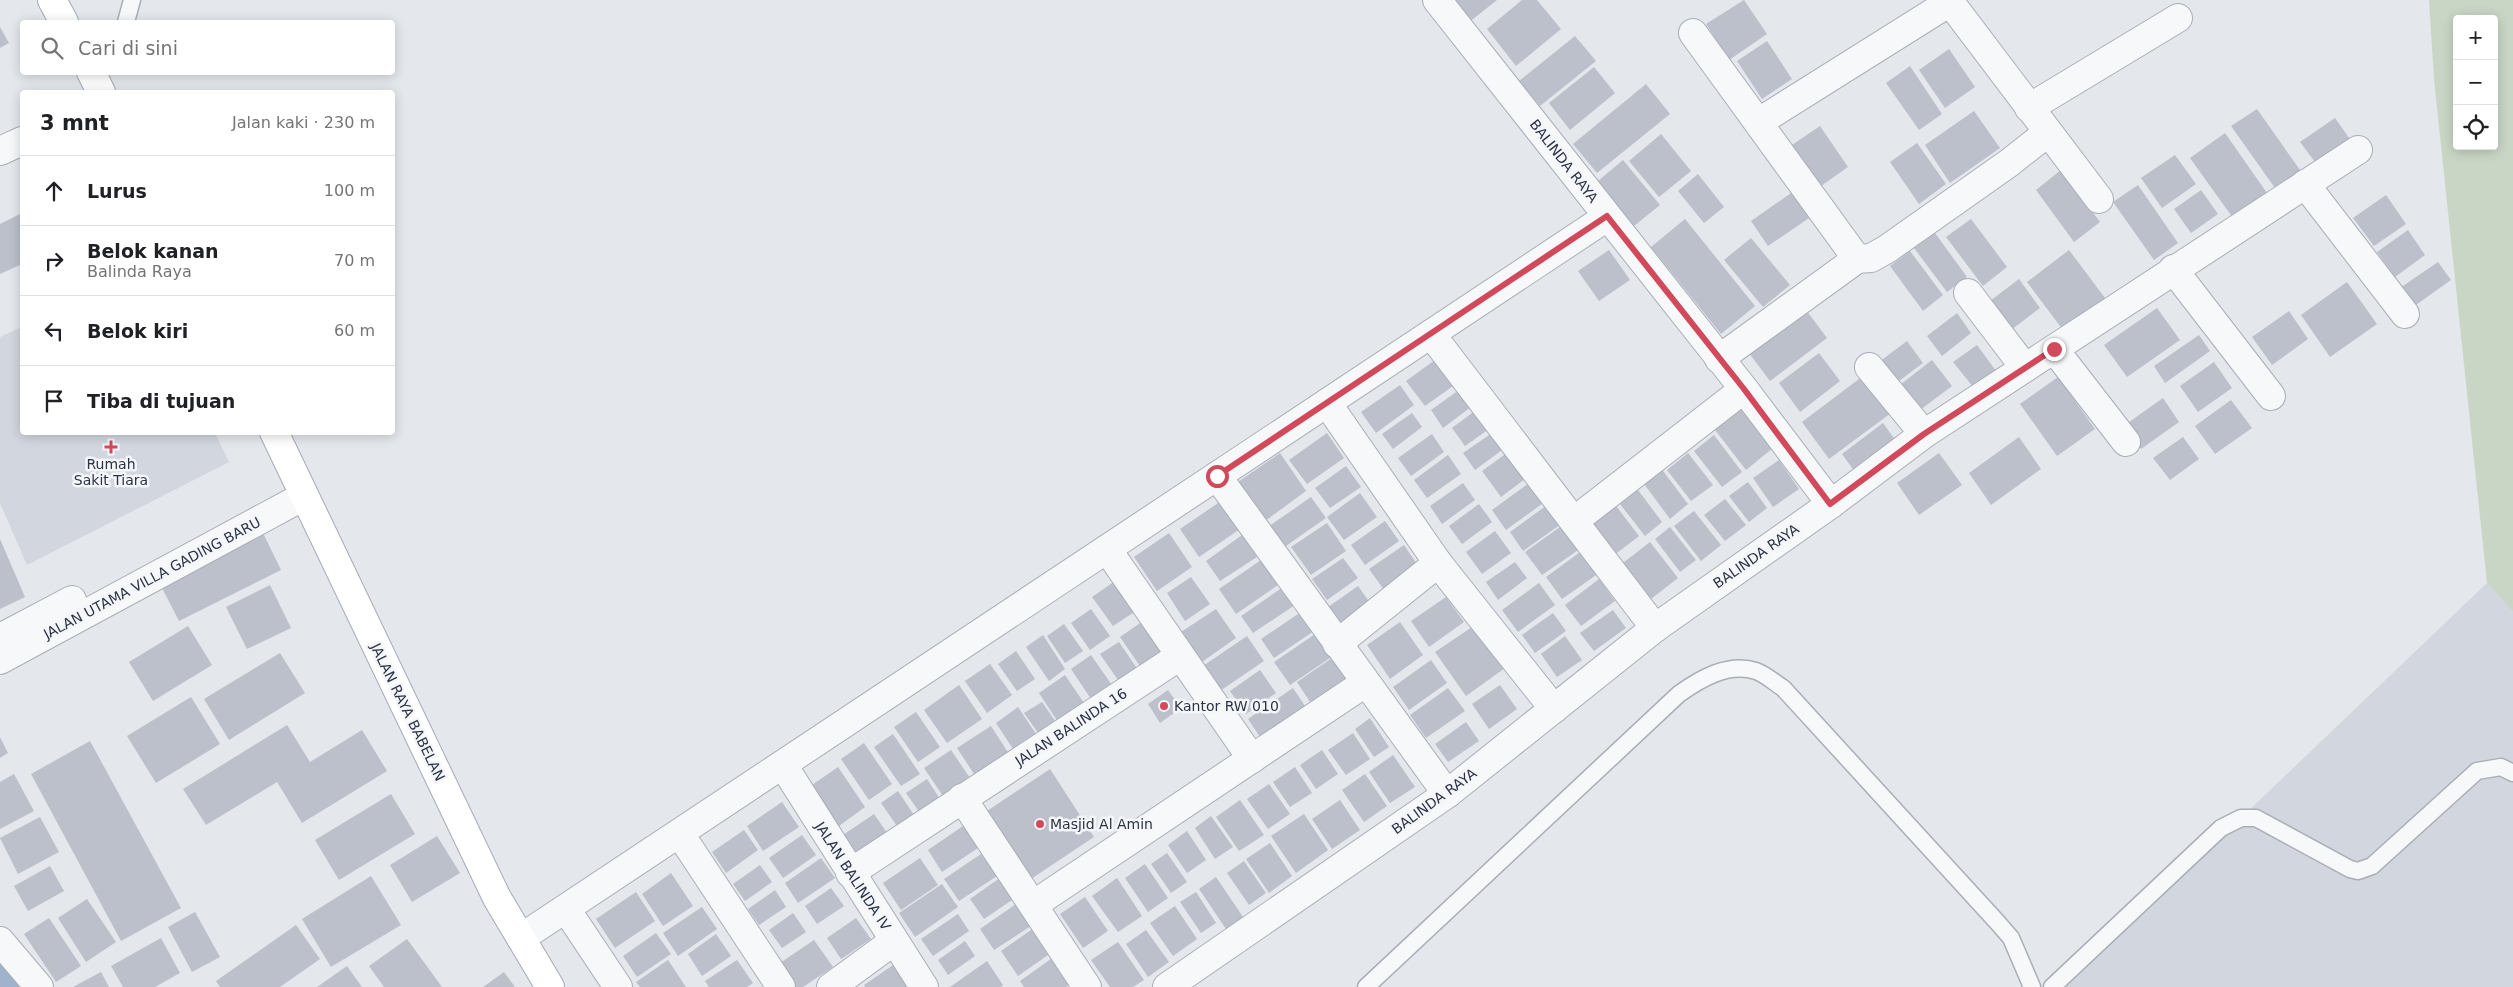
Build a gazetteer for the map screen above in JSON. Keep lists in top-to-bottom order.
{
  "streets": {
    "main road": ["JALAN RAYA BABELAN"],
    "street": [
      "BALINDA RAYA",
      "JALAN UTAMA VILLA GADING BARU",
      "JALAN BALINDA 16",
      "JALAN BALINDA IV"
    ]
  },
  "crossings": [
    ["JALAN UTAMA VILLA GADING BARU", "JALAN RAYA BABELAN"],
    ["JALAN BALINDA 16", "JALAN BALINDA IV"]
  ],
  "places": {
    "health": ["Rumah Sakit Tiara"],
    "other": ["Kantor RW 010", "Masjid Al Amin"]
  },
  "page": {
    "map_buttons": ["+", "−"],
    "search": "Cari di sini",
    "heading": ["3 mnt", "Jalan kaki · 230 m"],
    "list": [
      ["Lurus", "100 m"],
      ["Belok kanan", "Balinda Raya", "70 m"],
      ["Belok kiri", "60 m"],
      "Tiba di tujuan"
    ]
  }
}
